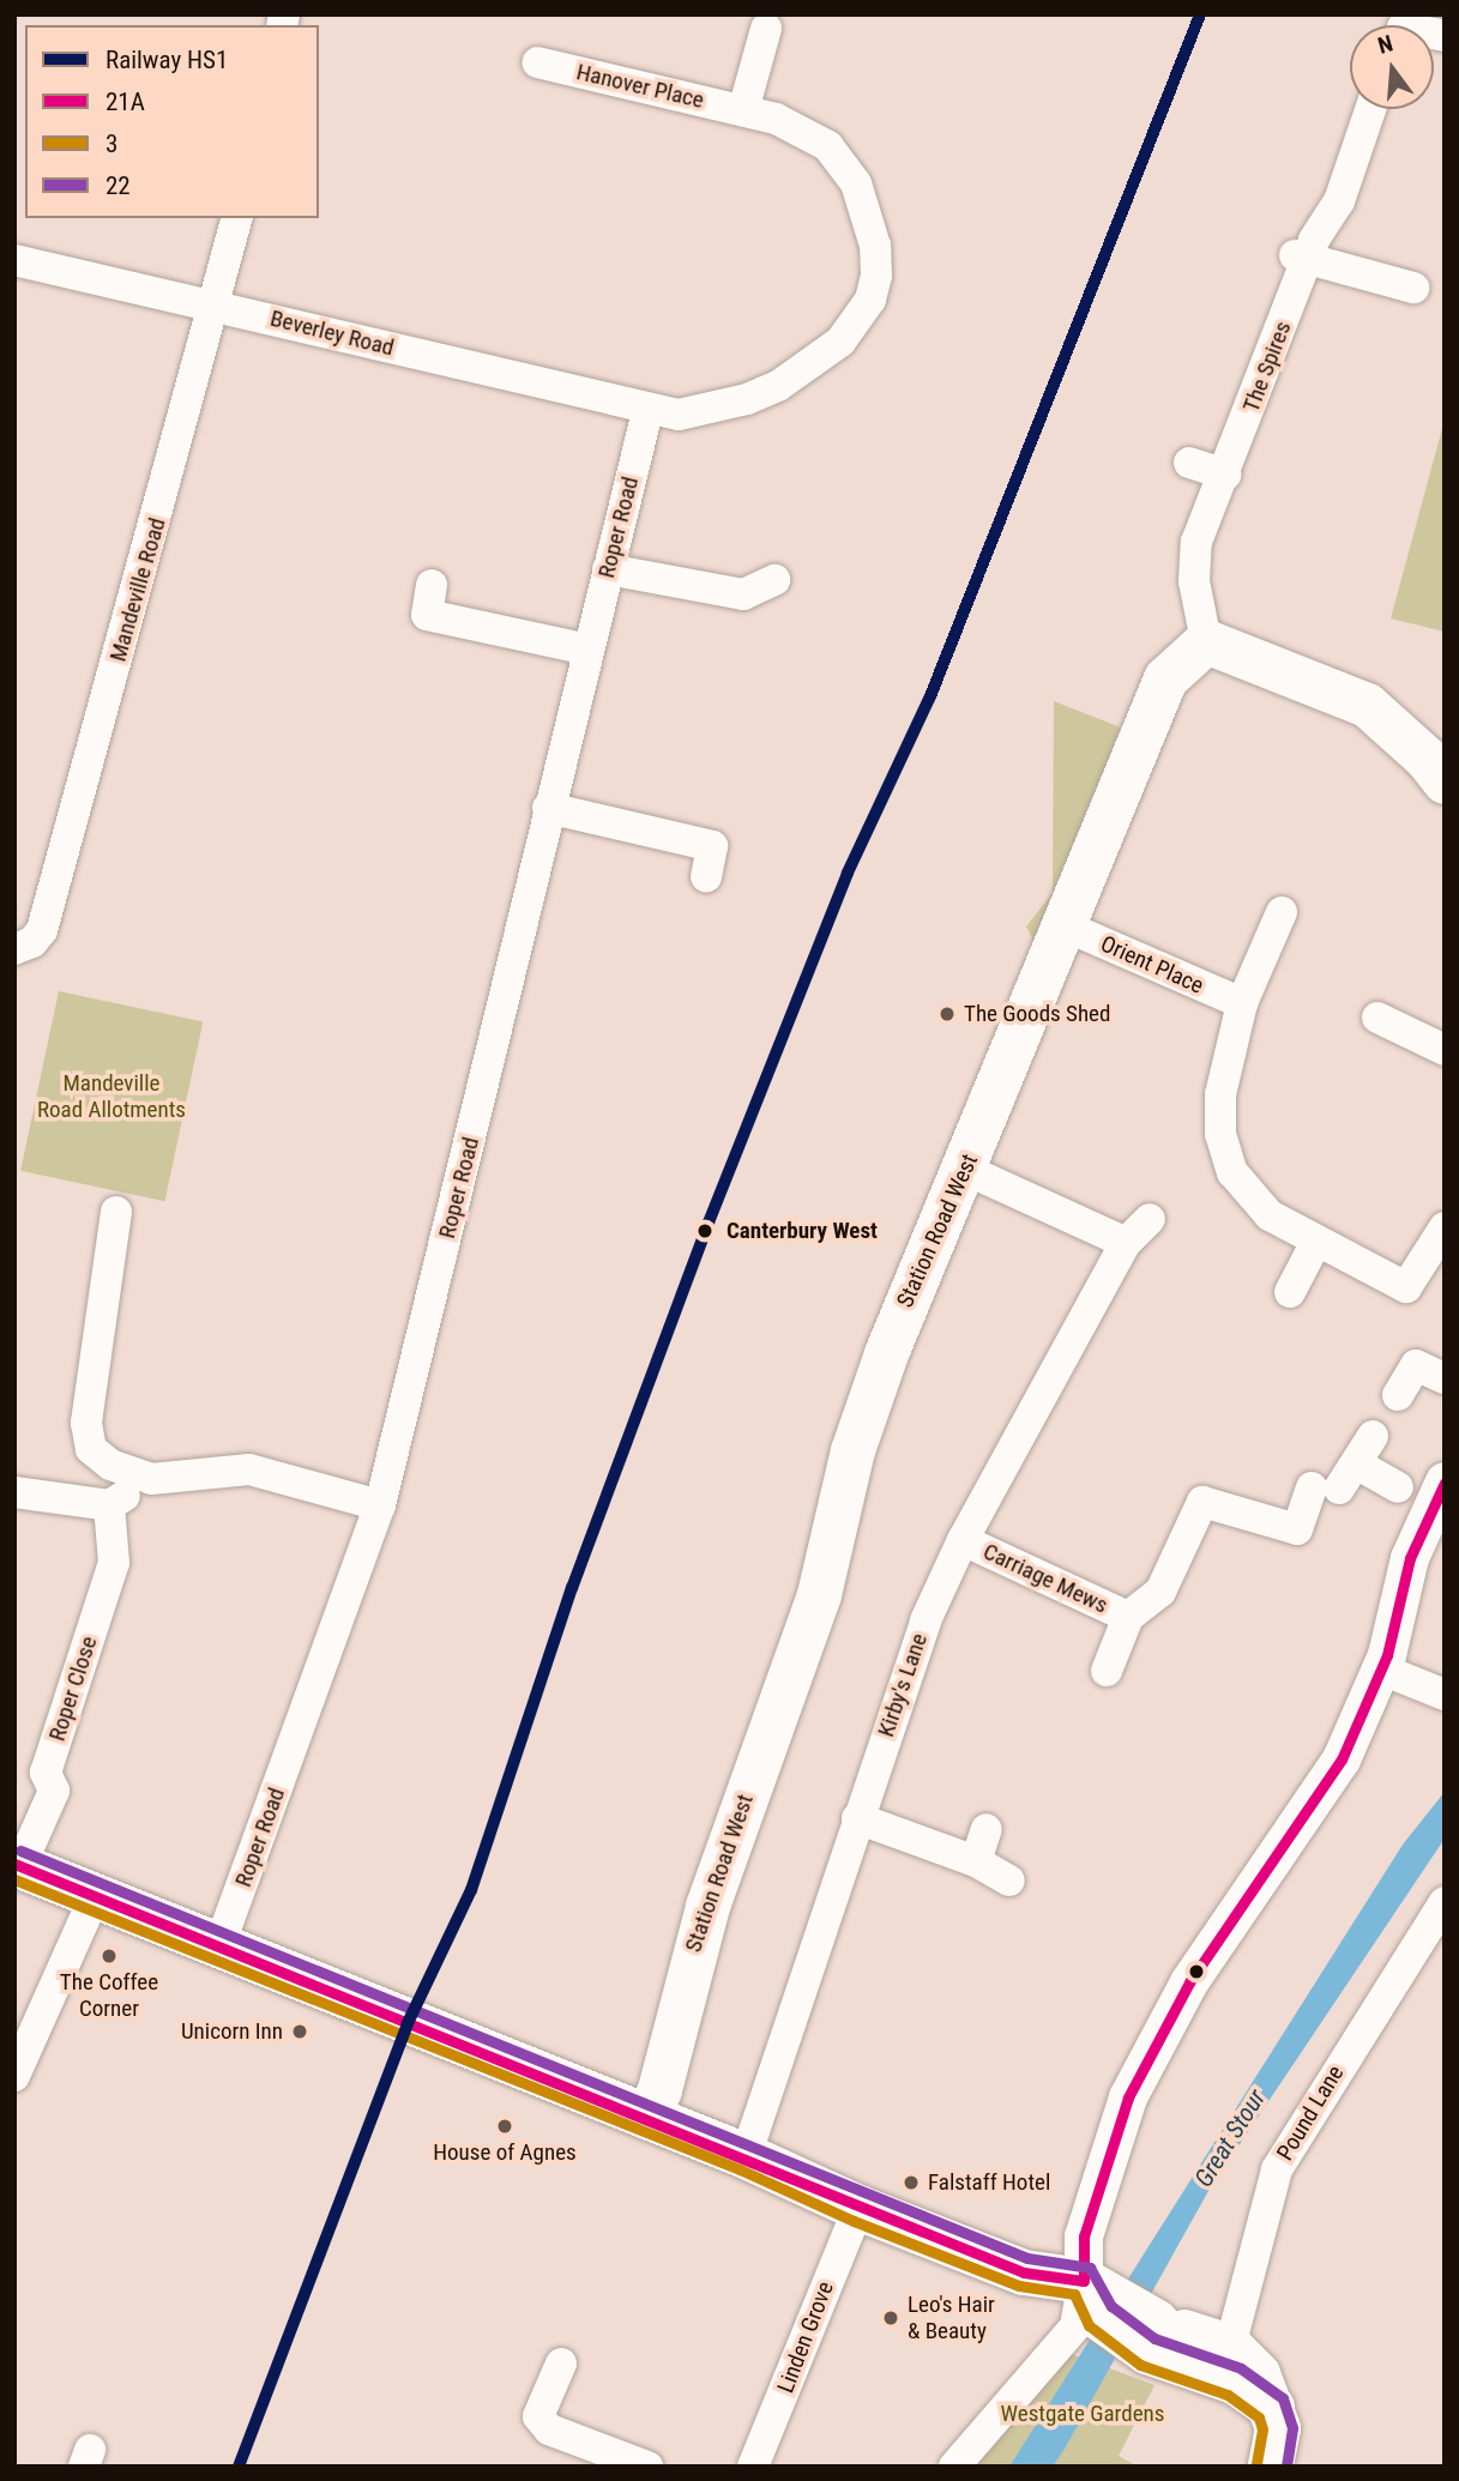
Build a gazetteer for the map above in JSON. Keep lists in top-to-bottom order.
{
  "streets": {
    "main road": ["Station Road West"],
    "street": [
      "Hanover Place",
      "Beverley Road",
      "The Spires",
      "Roper Road",
      "Mandeville Road",
      "Orient Place",
      "Carriage Mews",
      "Kirby's Lane",
      "Roper Close",
      "Pound Lane",
      "Linden Grove"
    ]
  },
  "crossings": [
    ["Hanover Place", "Beverley Road"],
    ["Hanover Place", "Roper Road"],
    ["Beverley Road", "Roper Road"],
    ["Beverley Road", "Mandeville Road"],
    ["The Spires", "Station Road West"],
    ["Orient Place", "Station Road West"],
    ["Carriage Mews", "Kirby's Lane"]
  ],
  "water": ["Great Stour"],
  "parks": ["Mandeville Road Allotments", "Westgate Gardens"],
  "places": [
    "The Goods Shed",
    "Canterbury West",
    "The Coffee Corner",
    "Unicorn Inn",
    "House of Agnes",
    "Falstaff Hotel",
    "Leo's Hair & Beauty"
  ],
  "lines": [
    "rail line HS1",
    "transit line 21A",
    "transit line 22",
    "transit line 3"
  ],
  "legend": [
    "Railway HS1",
    "21A",
    "3",
    "22"
  ],
  "north": "top"
}
